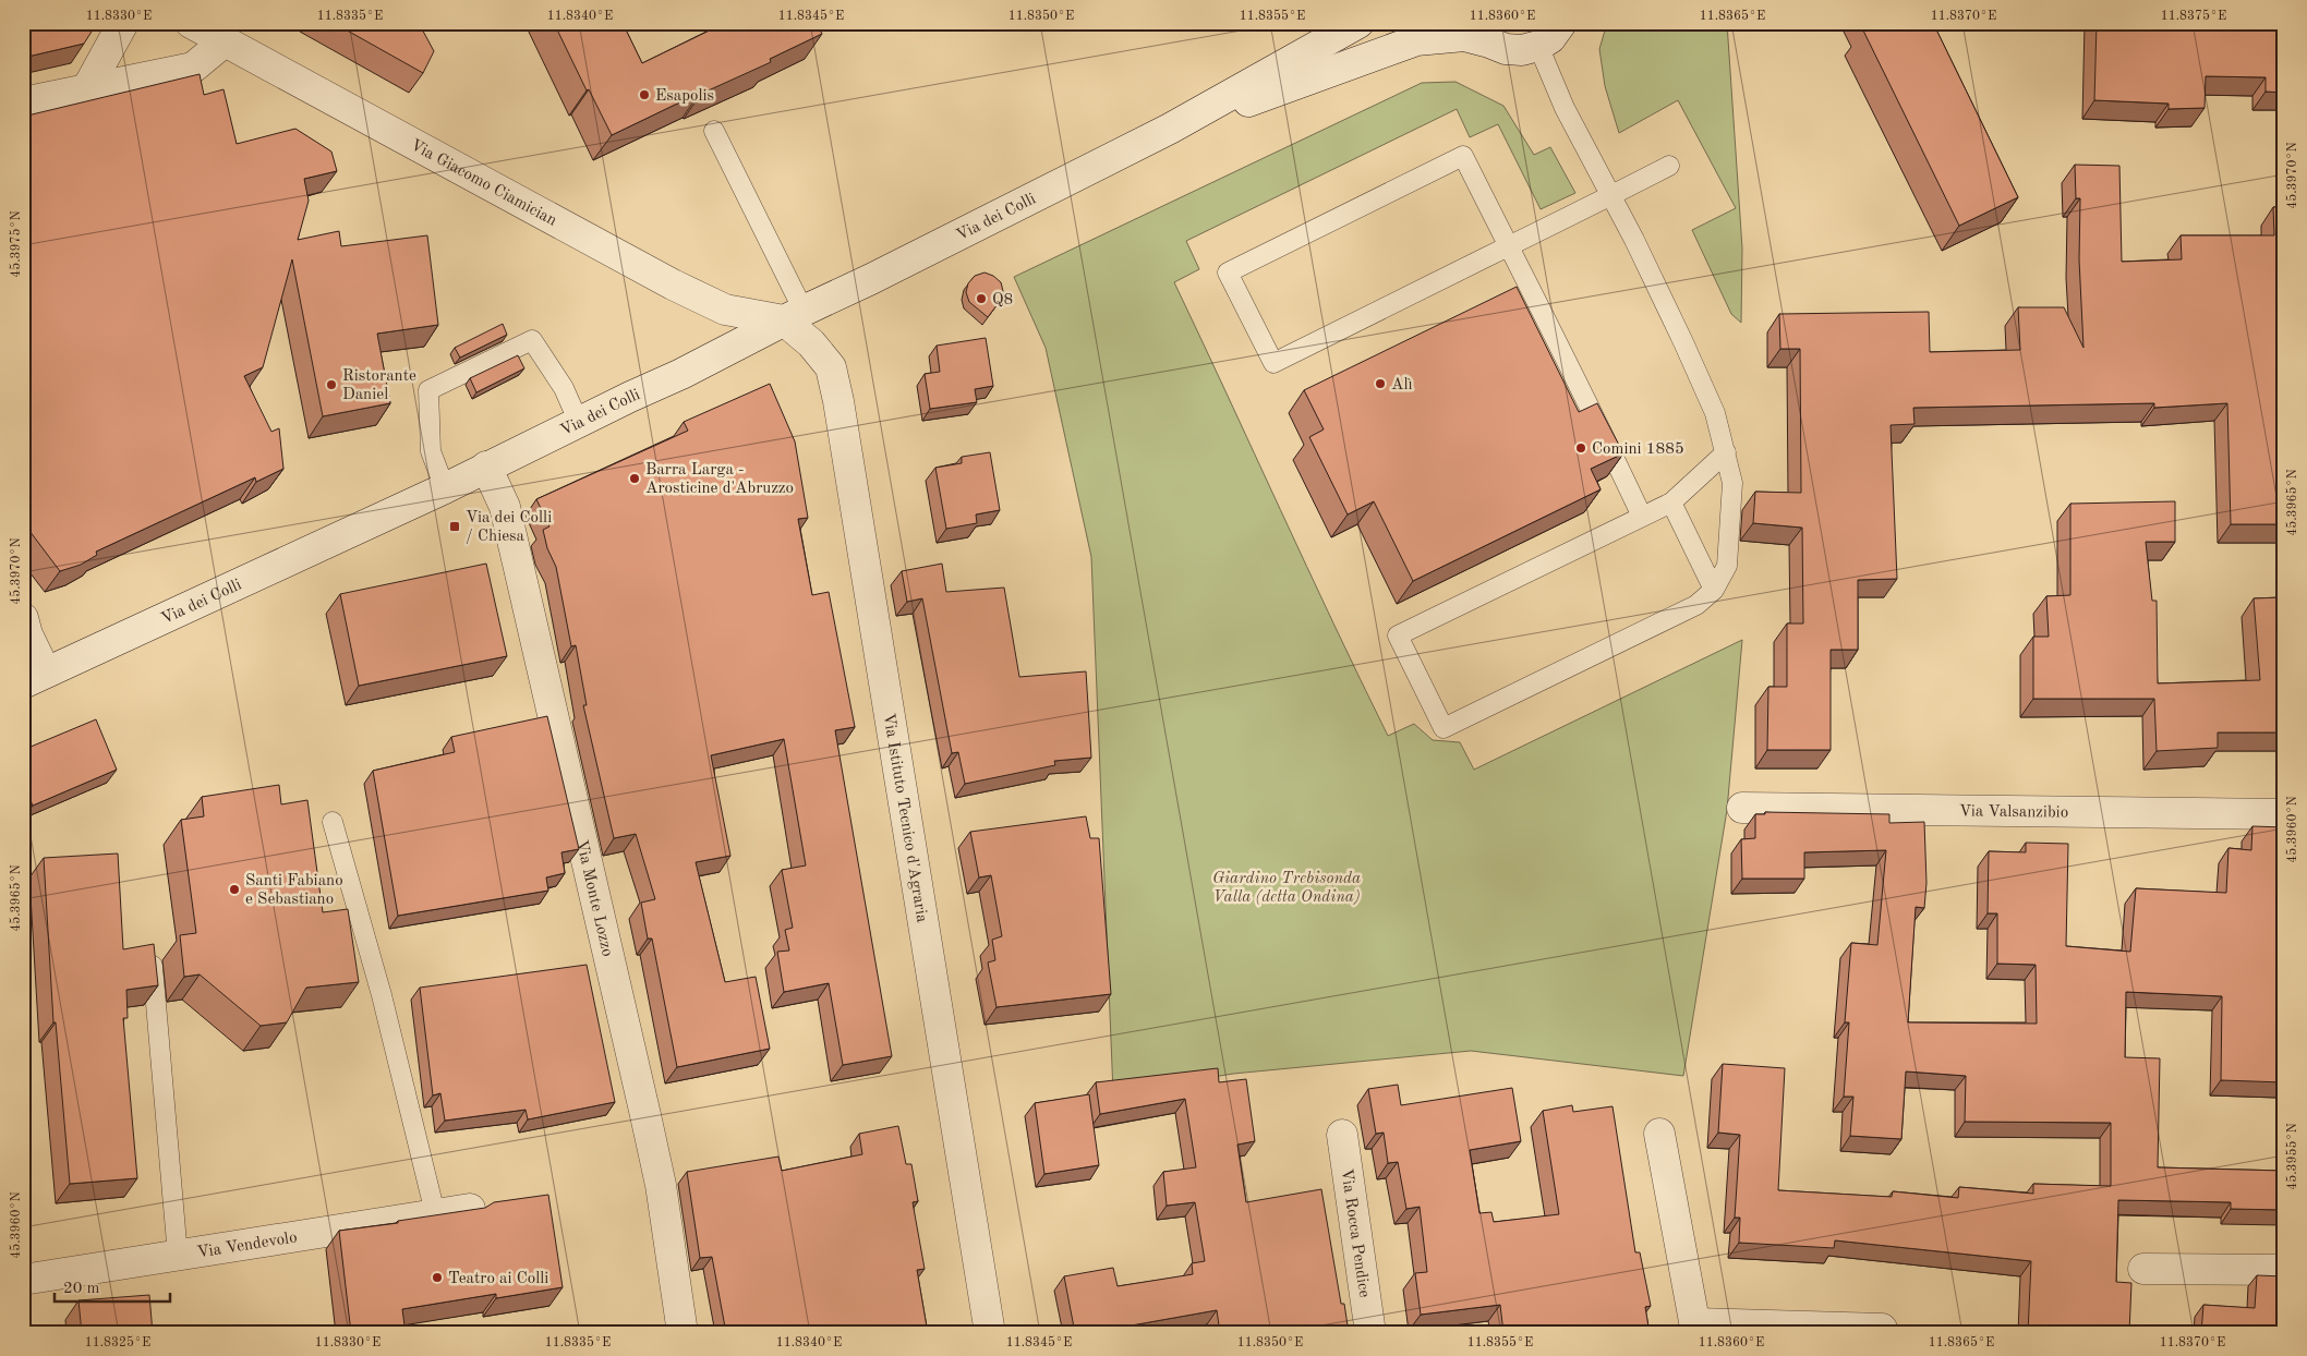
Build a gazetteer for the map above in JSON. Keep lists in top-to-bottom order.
{
  "streets": {
    "street": [
      "Via Giacomo Ciamician",
      "Via dei Colli",
      "Via Valsanzibio",
      "Via Istituto Tecnico d'Agraria",
      "Via Monte Lozzo",
      "Via Rocca Pendice",
      "Via Vendevolo"
    ]
  },
  "crossings": [
    ["Via Giacomo Ciamician", "Via dei Colli"],
    ["Via Giacomo Ciamician", "Via Istituto Tecnico d'Agraria"],
    ["Via dei Colli", "Via Istituto Tecnico d'Agraria"],
    ["Via dei Colli", "Via Monte Lozzo"]
  ],
  "parks": ["Giardino Trebisonda Valla (detta Ondina)"],
  "places": {
    "other": [
      "Esapolis",
      "Q8",
      "Alì",
      "Ristorante Daniel",
      "Comini 1885",
      "Barra Larga - Arosticine d'Abruzzo",
      "Santi Fabiano e Sebastiano",
      "Teatro ai Colli"
    ],
    "transit": ["Via dei Colli / Chiesa"]
  },
  "scale_bar": "20 m",
  "coordinates": [
    "11.8330°E",
    "11.8335°E",
    "11.8340°E",
    "11.8345°E",
    "11.8350°E",
    "11.8355°E",
    "11.8360°E",
    "11.8365°E",
    "11.8370°E",
    "11.8375°E",
    "45.3970°N",
    "45.3975°N",
    "45.3965°N",
    "45.3960°N",
    "45.3955°N",
    "11.8325°E"
  ]
}
